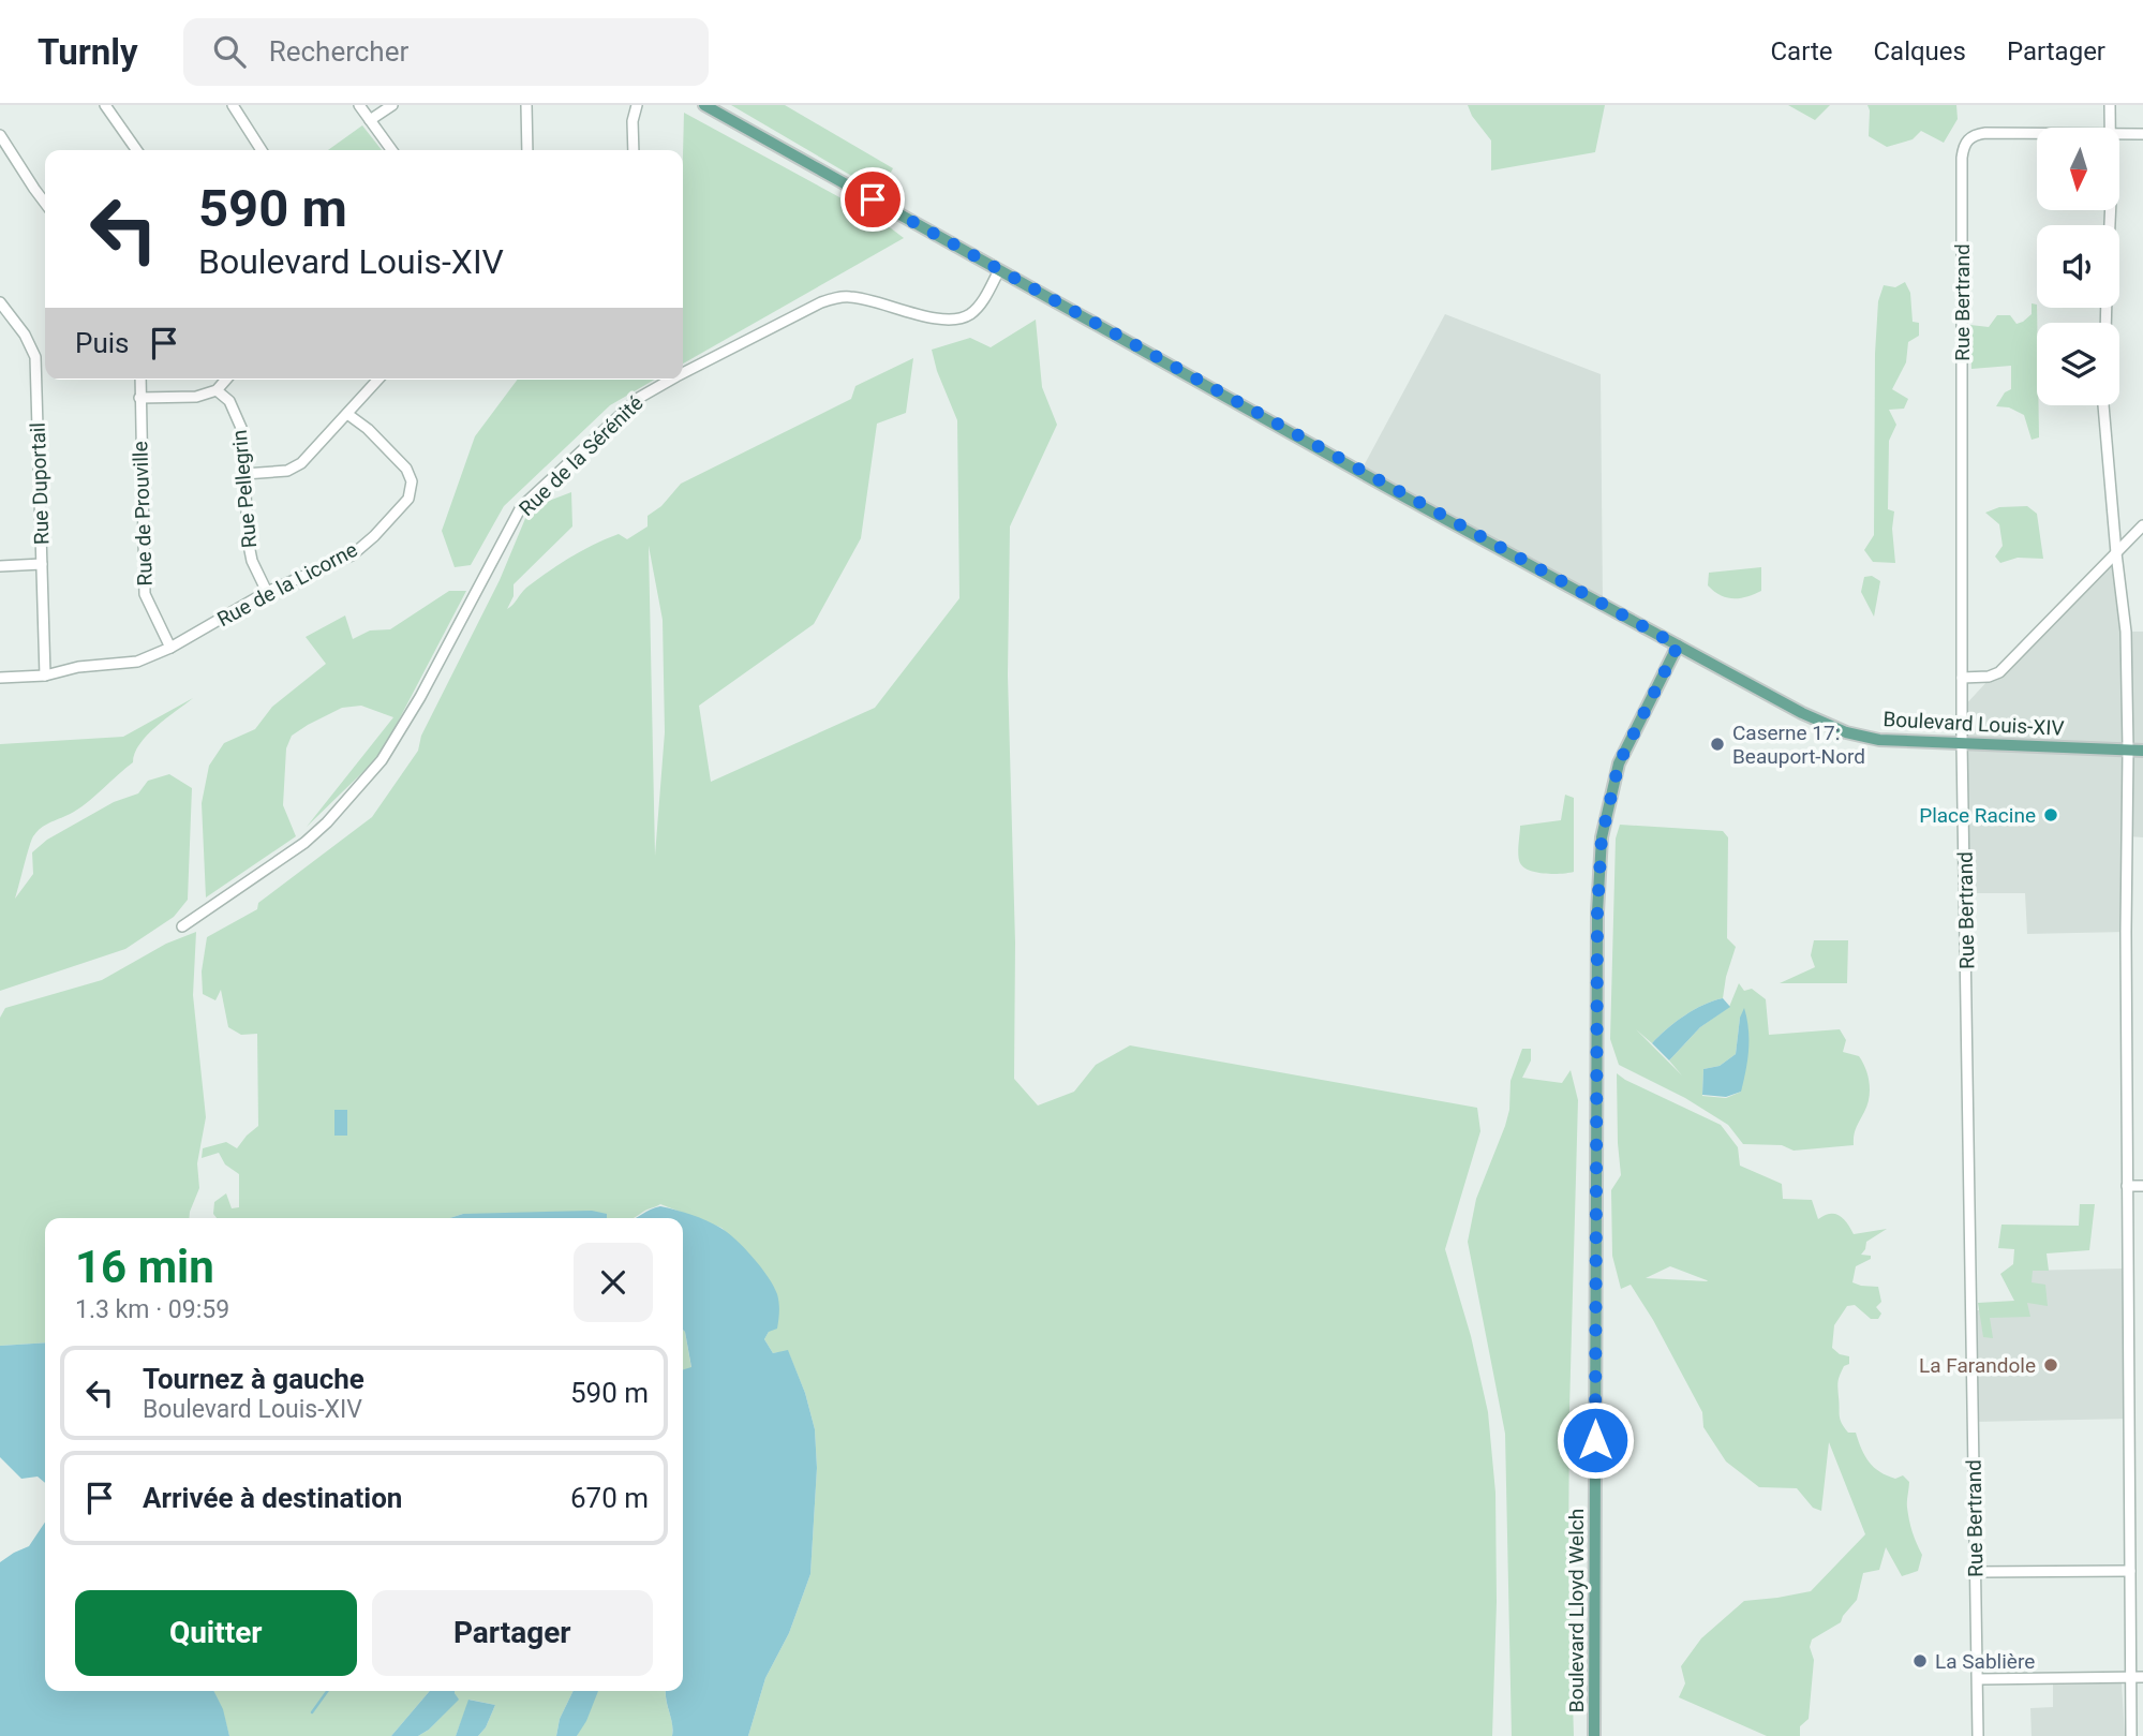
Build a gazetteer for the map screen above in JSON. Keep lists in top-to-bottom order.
{
  "streets": {
    "main road": ["Boulevard Louis-XIV", "Boulevard Lloyd Welch"],
    "street": [
      "Rue Bertrand",
      "Rue de la Sérénité",
      "Rue Duportail",
      "Rue Pellegrin",
      "Rue de Prouville",
      "Rue de la Licorne"
    ]
  },
  "crossings": [
    ["Rue Bertrand", "Boulevard Louis-XIV"],
    ["Rue de la Sérénité", "Boulevard Louis-XIV"],
    ["Rue Duportail", "Rue de la Licorne"],
    ["Rue Pellegrin", "Rue de la Licorne"],
    ["Rue de Prouville", "Rue de la Licorne"],
    ["Boulevard Louis-XIV", "Boulevard Lloyd Welch"]
  ],
  "places": [
    "Caserne 17: Beauport-Nord",
    "Place Racine",
    "La Farandole",
    "La Sablière"
  ],
  "north": "bottom",
  "page": {
    "header": "Turnly",
    "search": "Rechercher",
    "nav": ["Carte", "Calques", "Partager"],
    "turn": ["590 m", "Boulevard Louis-XIV"],
    "then": "Puis",
    "heading": ["16 min", "1.3 km · 09:59"],
    "list": [
      {
        "name": "Tournez à gauche",
        "note": "Boulevard Louis-XIV",
        "value": "590 m"
      },
      {
        "name": "Arrivée à destination",
        "value": "670 m"
      }
    ],
    "buttons": ["Quitter", "Partager"]
  }
}
